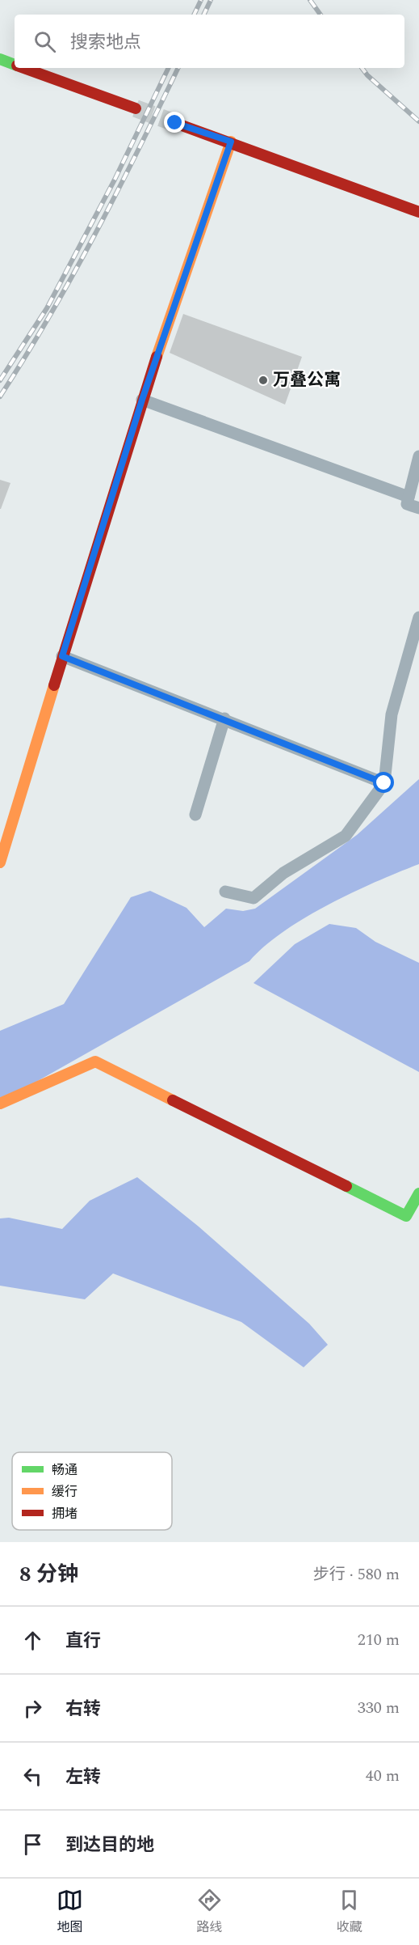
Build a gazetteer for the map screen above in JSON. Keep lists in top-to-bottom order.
{
  "places": ["万叠公寓"],
  "legend": ["畅通", "缓行", "拥堵"],
  "page": {
    "search": "搜索地点",
    "heading": ["8 分钟", "步行 · 580 m"],
    "list": [
      ["直行", "210 m"],
      ["右转", "330 m"],
      ["左转", "40 m"],
      "到达目的地"
    ],
    "nav": ["地图", "路线", "收藏"]
  }
}
